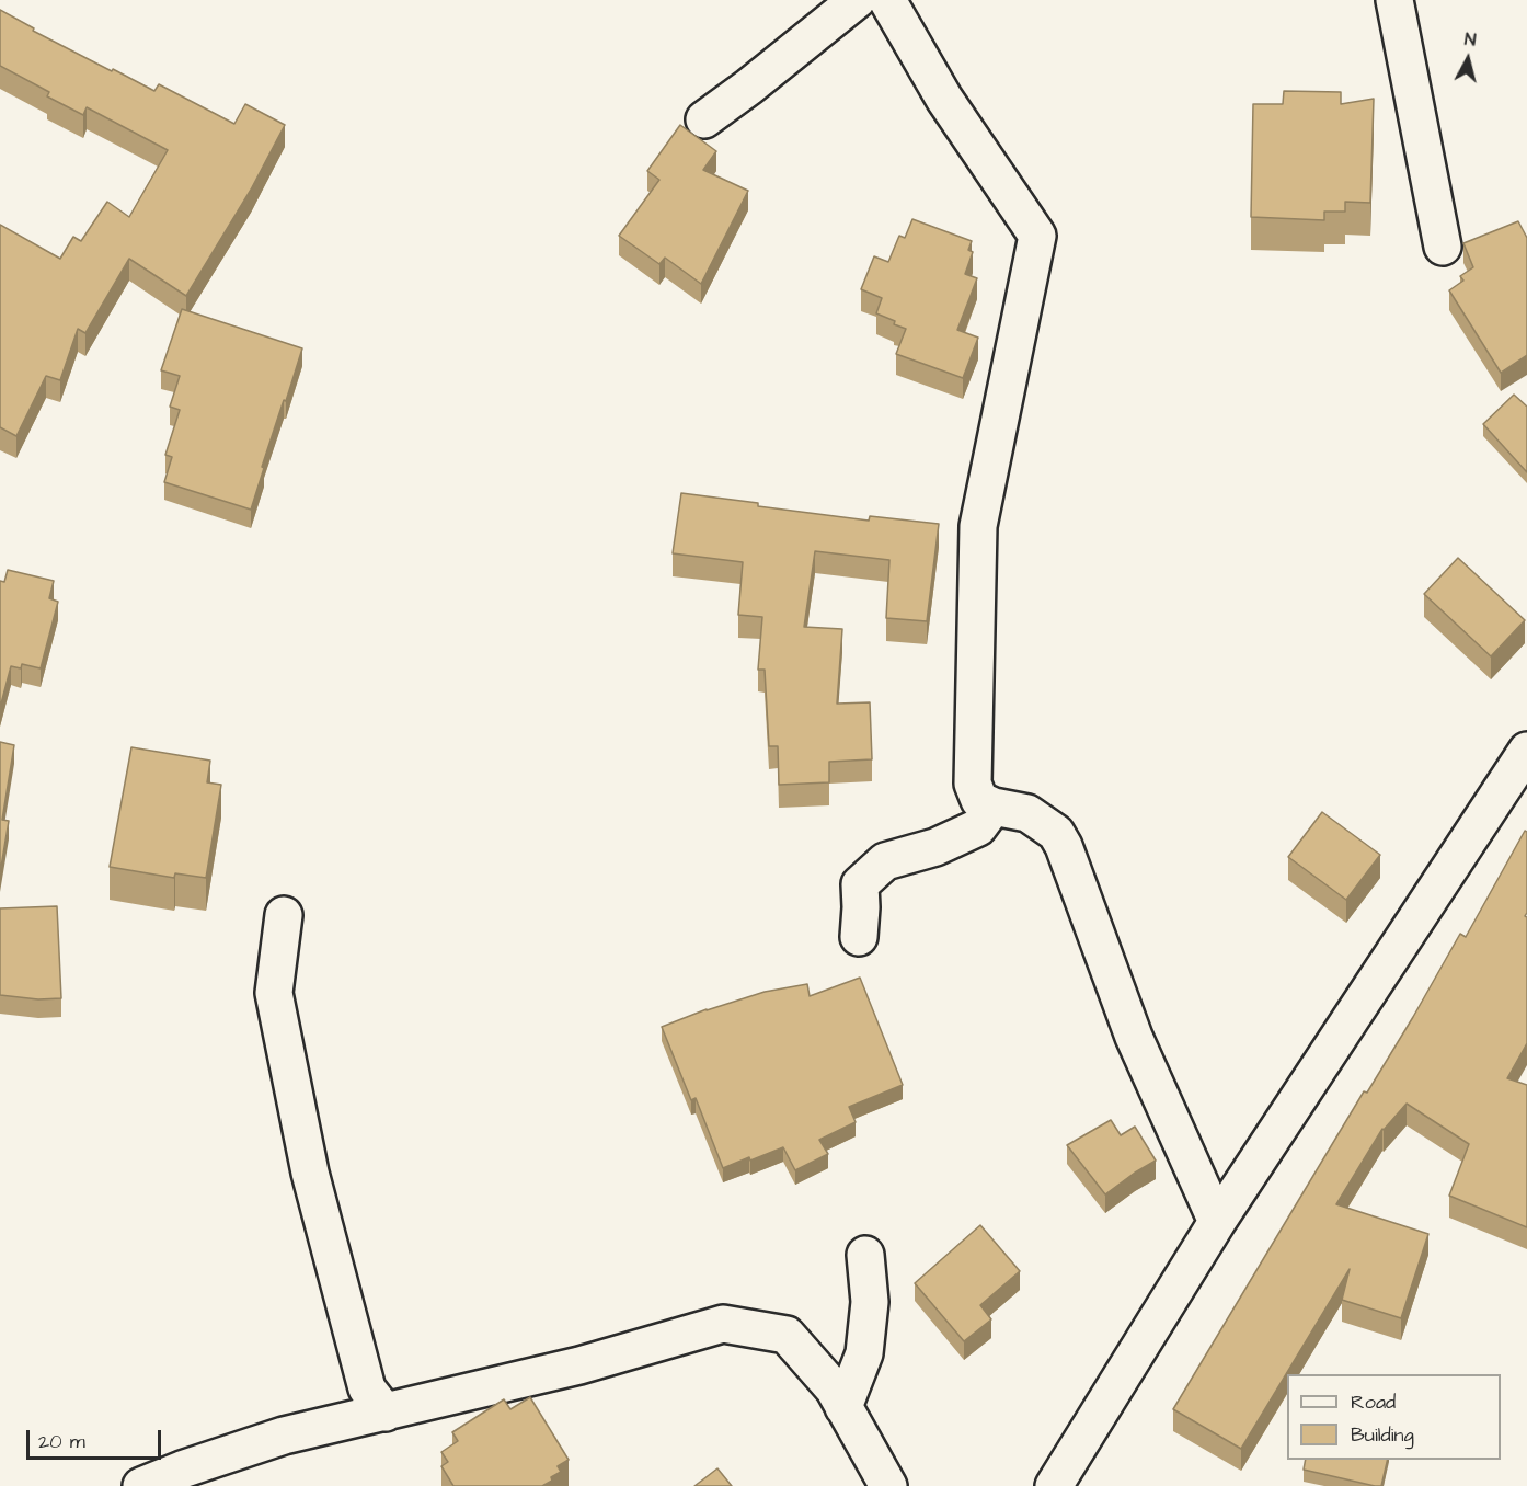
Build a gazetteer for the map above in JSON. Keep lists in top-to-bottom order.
{
  "legend": ["Road", "Building"],
  "scale_bar": "20 m",
  "north": "top"
}
